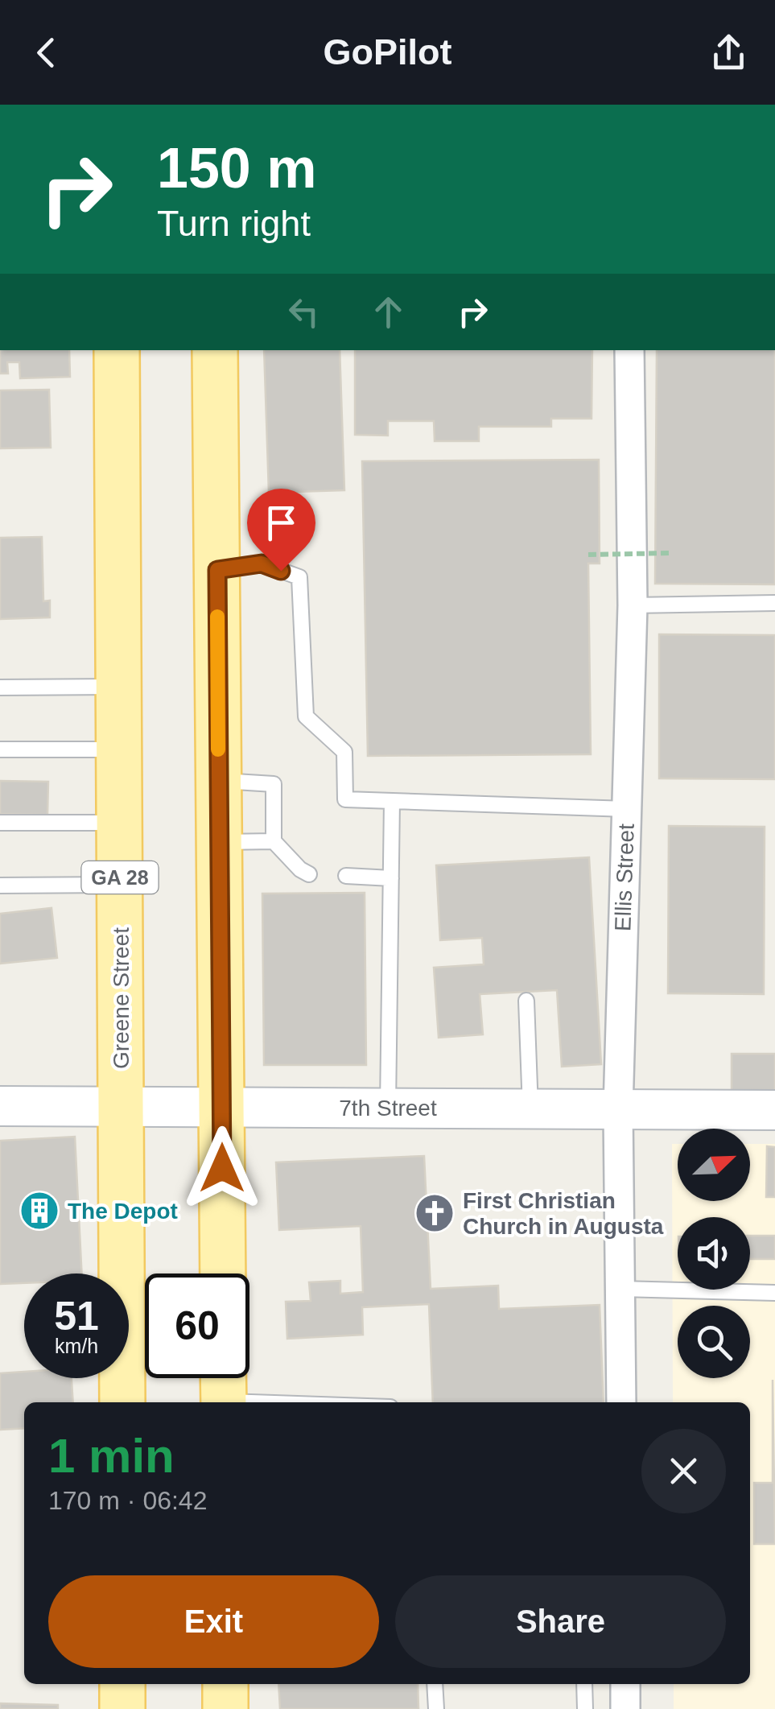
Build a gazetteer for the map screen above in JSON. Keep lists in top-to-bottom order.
{
  "streets": {
    "main road": ["GA 28", "Greene Street", "7th Street"],
    "street": ["Ellis Street"]
  },
  "crossings": [
    ["Ellis Street", "7th Street"],
    ["Greene Street", "7th Street"]
  ],
  "places": {
    "building": ["The Depot"],
    "church": ["First Christian Church in Augusta"]
  },
  "north": "top right",
  "page": {
    "header": "GoPilot",
    "turn": ["150 m", "Turn right"],
    "speed": "51 km/h",
    "limit": "60",
    "heading": ["1 min", "170 m · 06:42"],
    "buttons": ["Exit", "Share"]
  }
}
